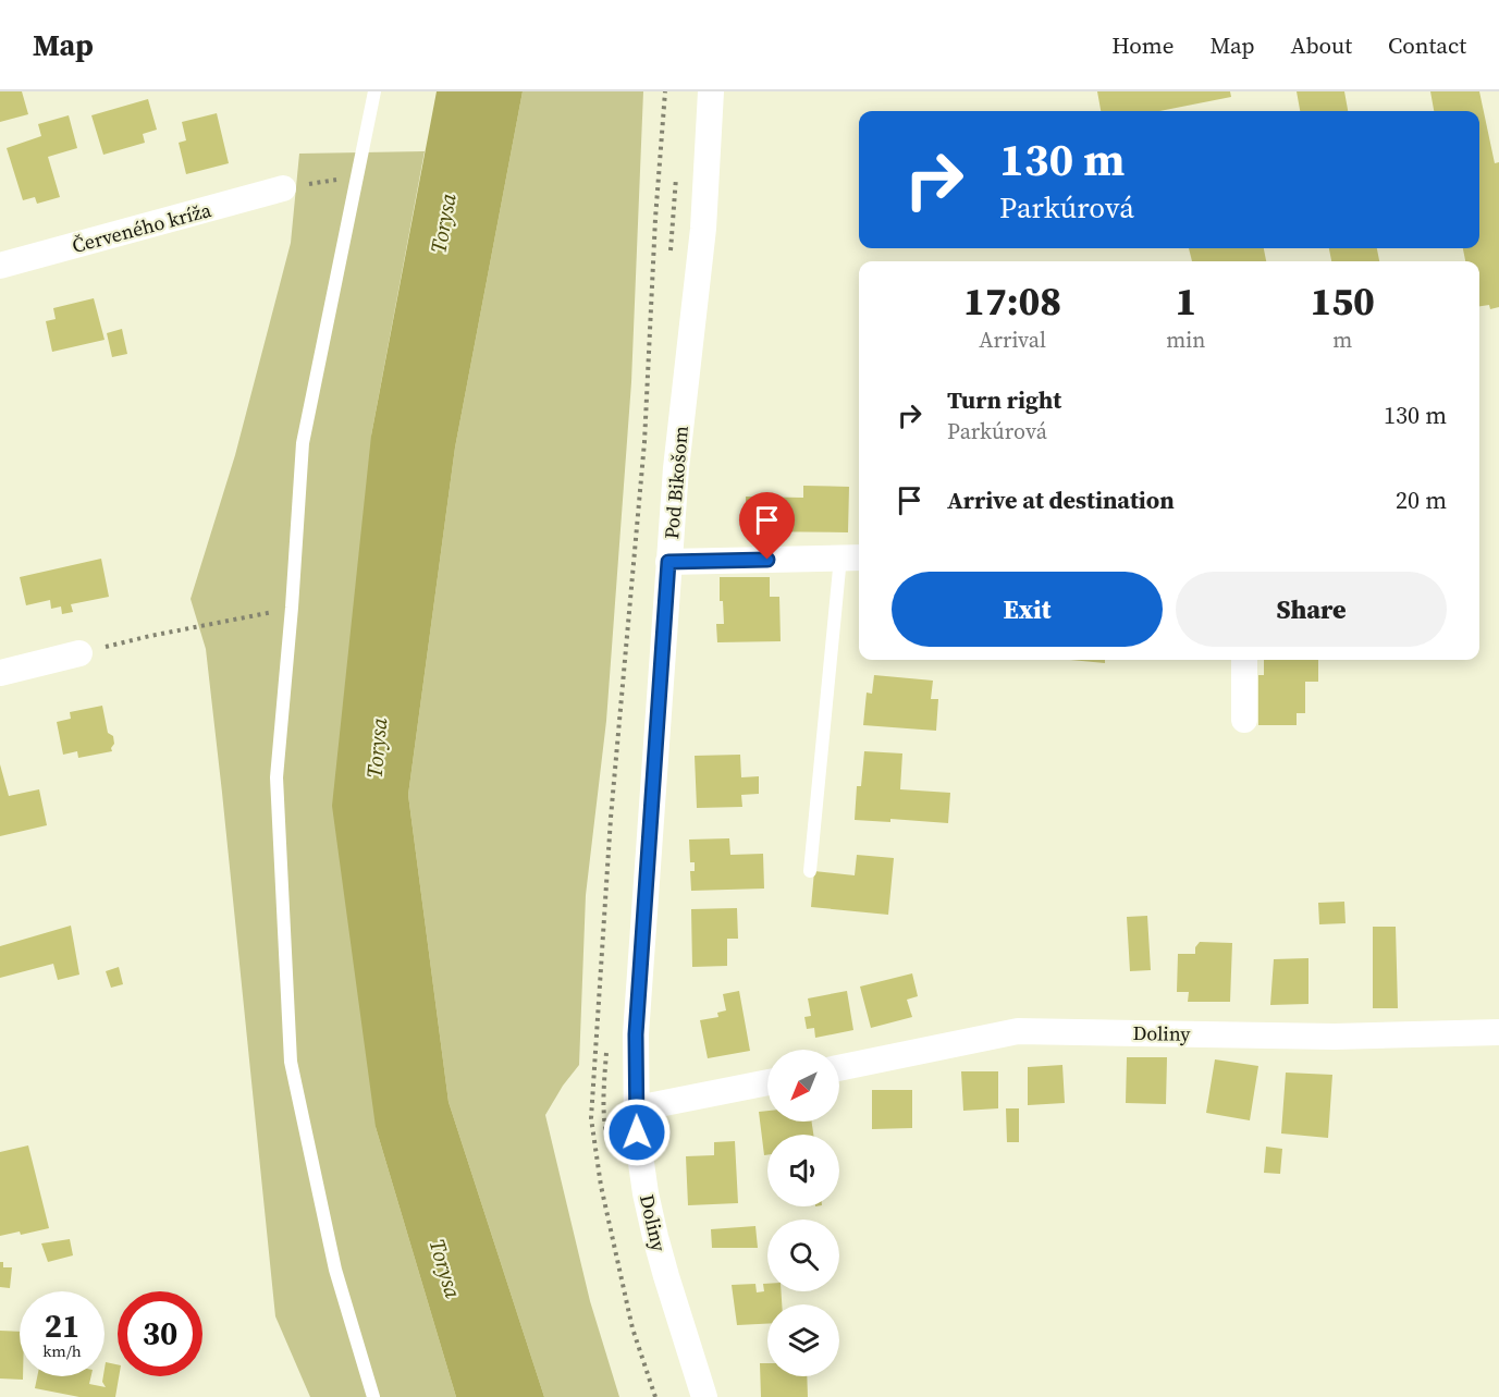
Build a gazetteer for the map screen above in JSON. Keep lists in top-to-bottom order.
{
  "streets": {
    "street": ["Červeného kríža", "Pod Bikošom", "Doliny"]
  },
  "crossings": [
    ["Pod Bikošom", "Doliny"]
  ],
  "water": ["Torysa"],
  "north": "bottom left",
  "page": {
    "header": "Map",
    "nav": [
      "Home",
      "Map",
      "About",
      "Contact"
    ],
    "turn": ["130 m", "Parkúrová"],
    "eta": [
      "17:08",
      "Arrival",
      "1",
      "min",
      "150",
      "m"
    ],
    "list": [
      {
        "name": "Turn right",
        "note": "Parkúrová",
        "value": "130 m"
      },
      {
        "name": "Arrive at destination",
        "value": "20 m"
      }
    ],
    "buttons": ["Exit", "Share"],
    "speed": "21 km/h",
    "limit": "30"
  }
}
